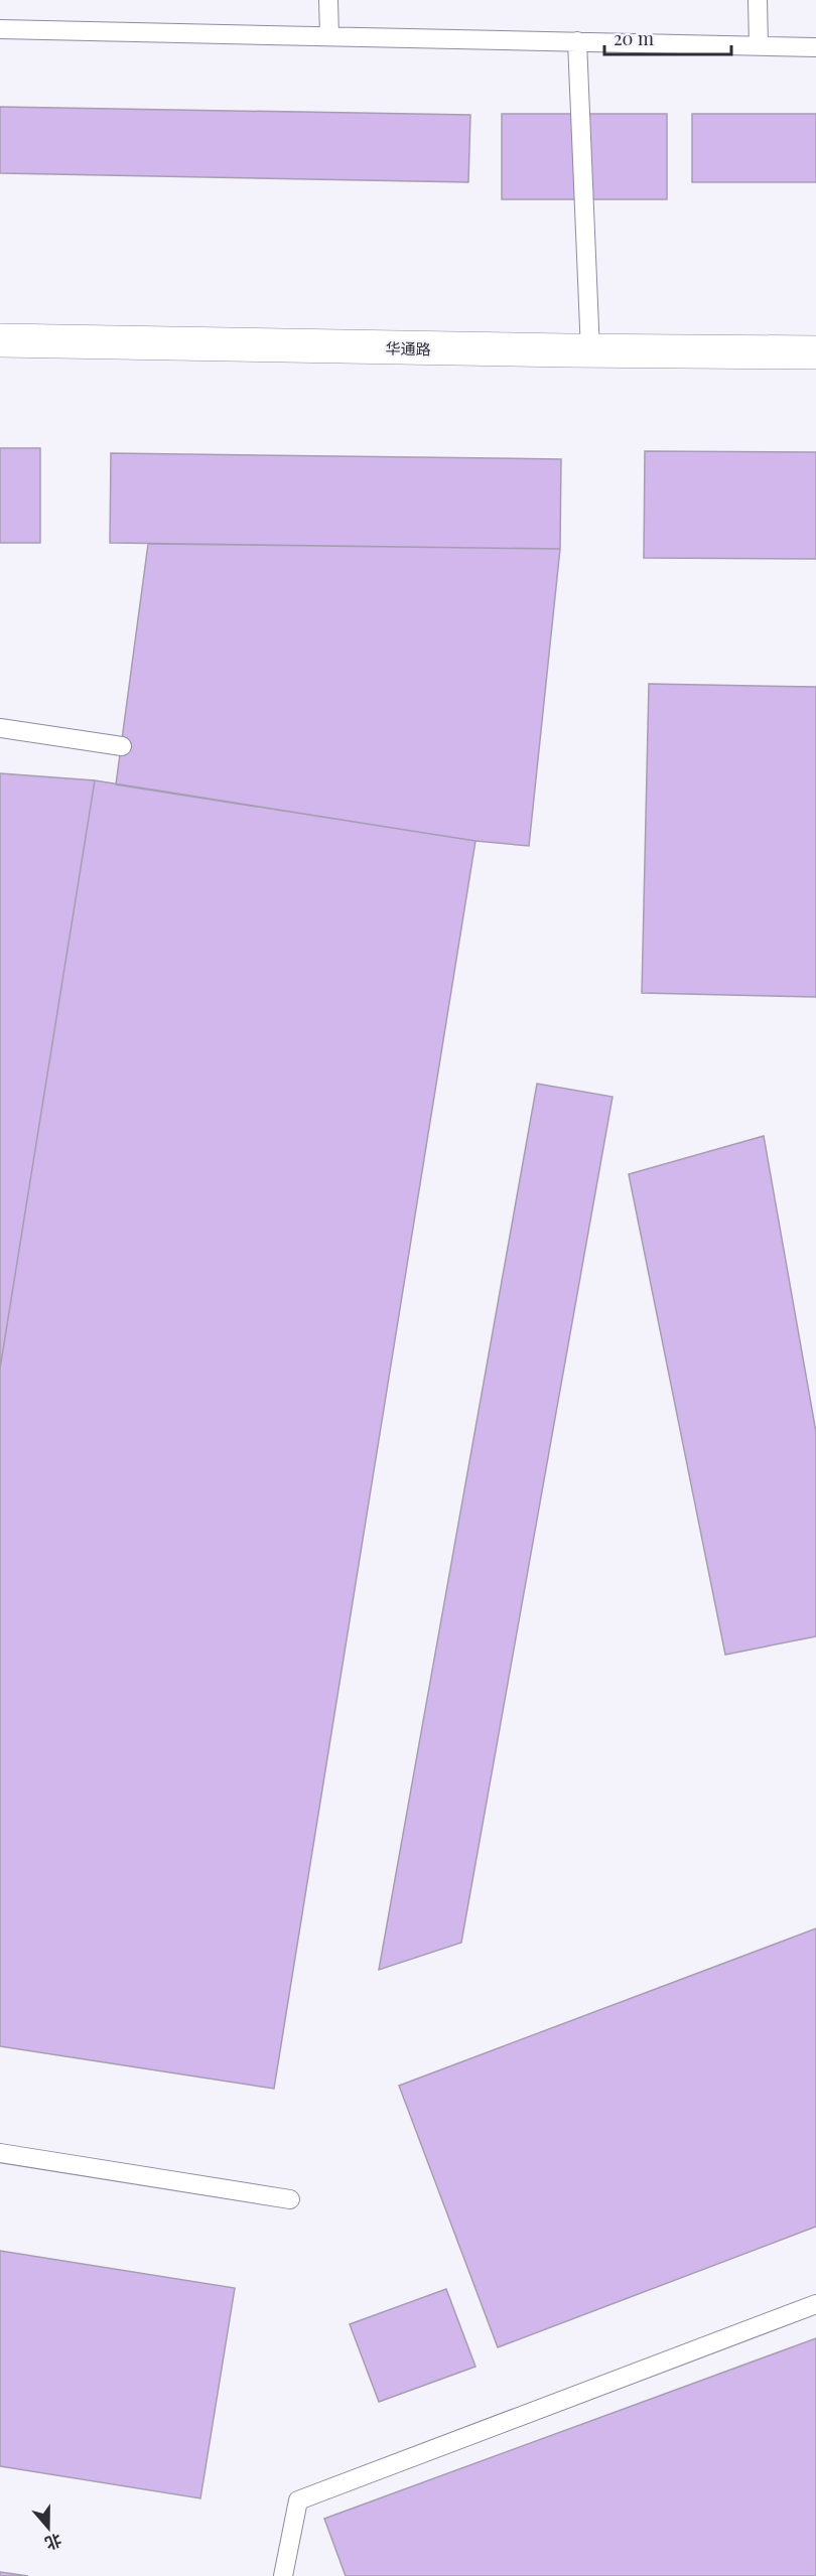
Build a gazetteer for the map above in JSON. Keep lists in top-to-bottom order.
{
  "streets": {
    "street": ["华通路"]
  },
  "scale_bar": "20 m",
  "north": "bottom"
}
